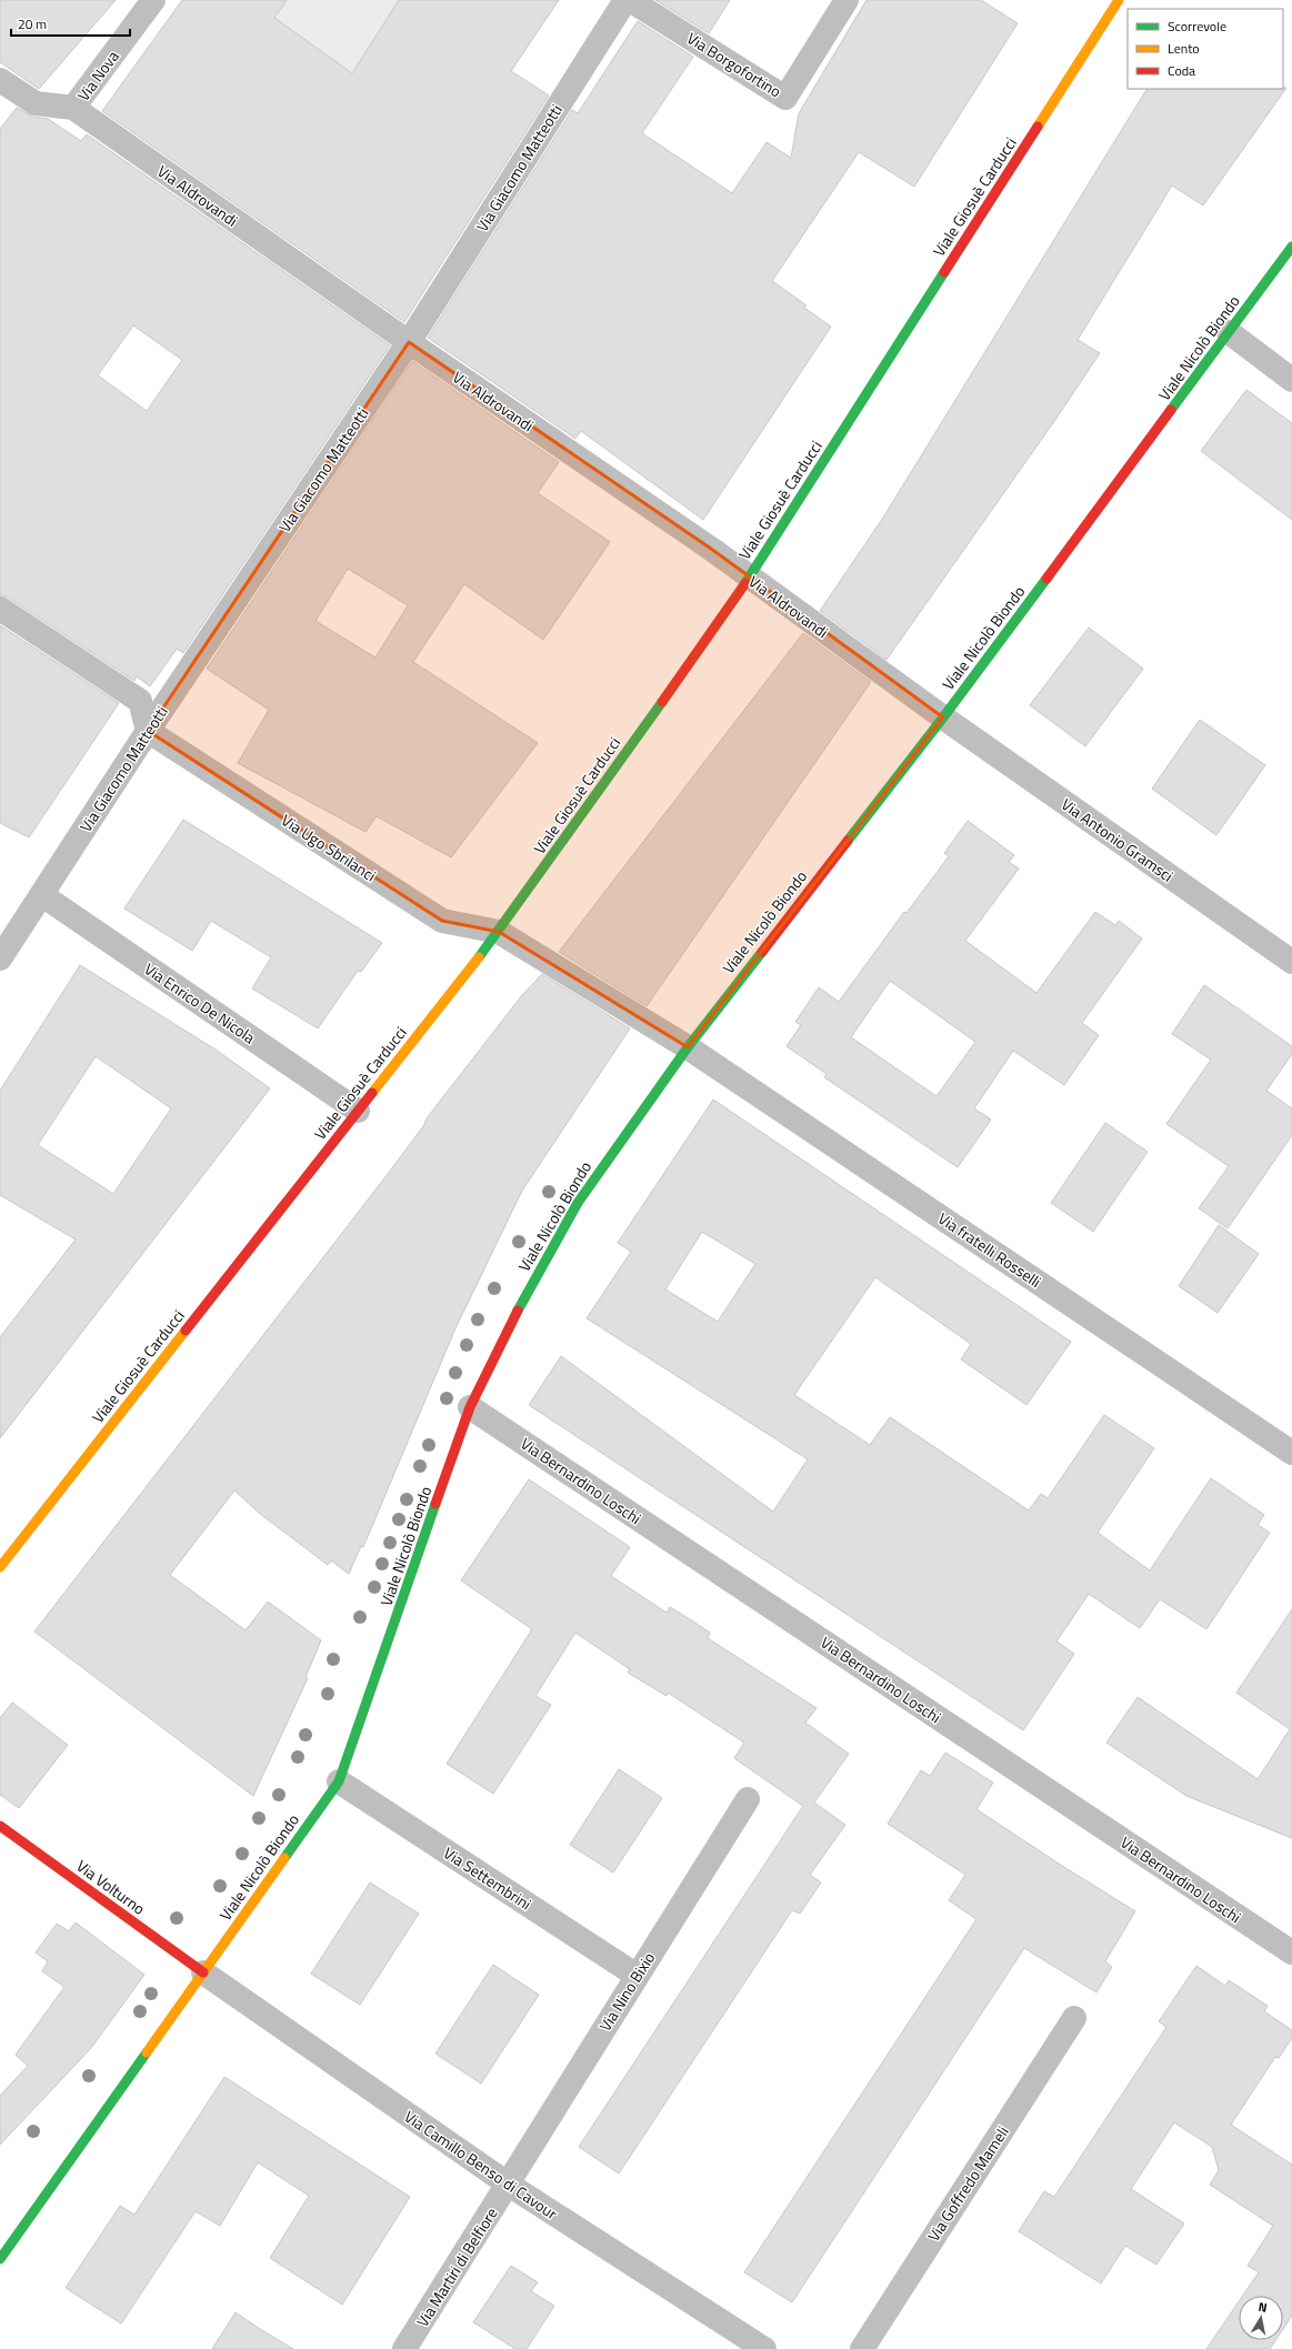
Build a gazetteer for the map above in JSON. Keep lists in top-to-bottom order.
{
  "streets": {
    "main road": ["Viale Giosuè Carducci", "Viale Nicolò Biondo", "Via Volturno"],
    "street": [
      "Via Borgofortino",
      "Via Nova",
      "Via Giacomo Matteotti",
      "Via Aldrovandi",
      "Via Antonio Gramsci",
      "Via Ugo Sbrilanci",
      "Via Enrico De Nicola",
      "Via fratelli Rosselli",
      "Via Bernardino Loschi",
      "Via Settembrini",
      "Via Nino Bixio",
      "Via Camillo Benso di Cavour",
      "Via Goffredo Mameli",
      "Via Martiri di Belfiore"
    ]
  },
  "crossings": [
    ["Via Nova", "Via Aldrovandi"],
    ["Via Giacomo Matteotti", "Via Aldrovandi"],
    ["Via Giacomo Matteotti", "Via Ugo Sbrilanci"],
    ["Via Giacomo Matteotti", "Via Enrico De Nicola"],
    ["Via Aldrovandi", "Viale Giosuè Carducci"],
    ["Via Aldrovandi", "Viale Nicolò Biondo"],
    ["Via Aldrovandi", "Via Antonio Gramsci"],
    ["Viale Giosuè Carducci", "Via Ugo Sbrilanci"],
    ["Viale Giosuè Carducci", "Via Enrico De Nicola"],
    ["Viale Nicolò Biondo", "Via Antonio Gramsci"],
    ["Viale Nicolò Biondo", "Via Ugo Sbrilanci"],
    ["Viale Nicolò Biondo", "Via fratelli Rosselli"],
    ["Viale Nicolò Biondo", "Via Bernardino Loschi"],
    ["Viale Nicolò Biondo", "Via Settembrini"],
    ["Viale Nicolò Biondo", "Via Volturno"],
    ["Viale Nicolò Biondo", "Via Camillo Benso di Cavour"],
    ["Via Ugo Sbrilanci", "Via fratelli Rosselli"],
    ["Via Settembrini", "Via Nino Bixio"],
    ["Via Volturno", "Via Camillo Benso di Cavour"],
    ["Via Nino Bixio", "Via Camillo Benso di Cavour"],
    ["Via Nino Bixio", "Via Martiri di Belfiore"],
    ["Via Camillo Benso di Cavour", "Via Martiri di Belfiore"]
  ],
  "legend": ["Scorrevole", "Lento", "Coda"],
  "scale_bar": "20 m",
  "north": "top"
}
